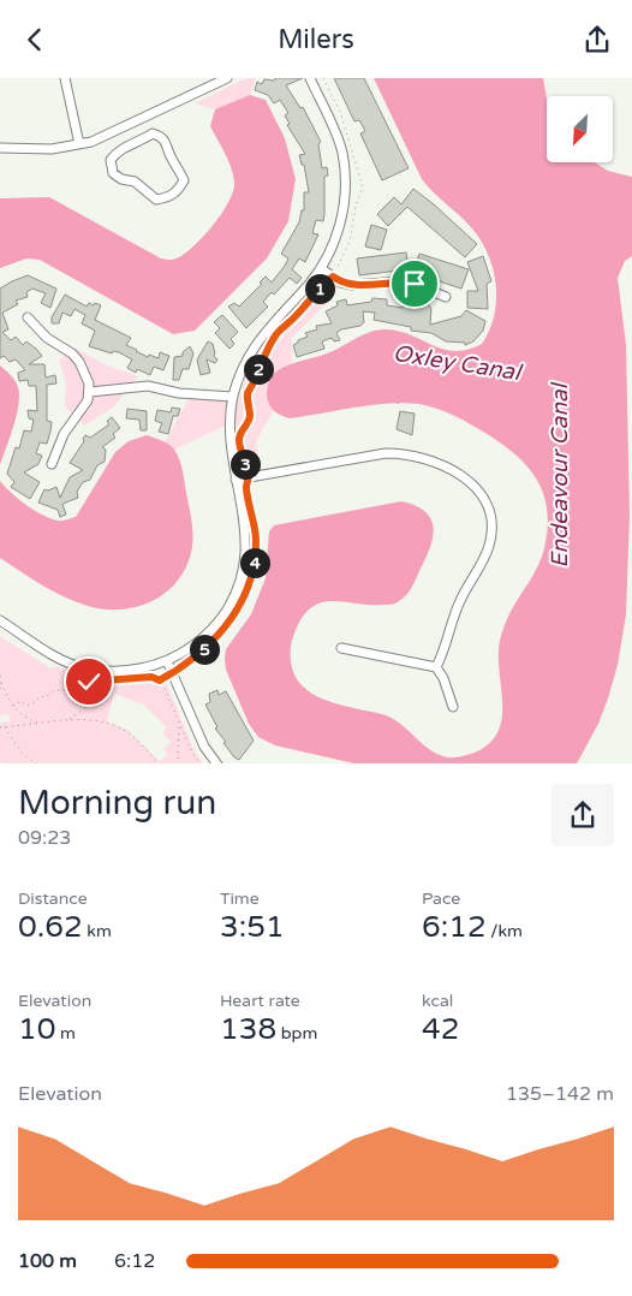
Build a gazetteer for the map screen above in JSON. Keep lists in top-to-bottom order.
{
  "water": ["Oxley Canal", "Endeavour Canal"],
  "north": "bottom left",
  "page": {
    "header": "Milers",
    "pins": [
      "1",
      "2",
      "3",
      "4",
      "5"
    ],
    "heading": ["Morning run", "09:23"],
    "stats": [
      ["Distance", "0.62 km"],
      ["Time", "3:51"],
      ["Pace", "6:12 /km"],
      ["Elevation", "10 m"],
      ["Heart rate", "138 bpm"],
      ["kcal", "42"]
    ],
    "chart": ["Elevation", "135–142 m"],
    "list": [
      {
        "name": "100 m",
        "note": "6:12"
      }
    ]
  }
}
